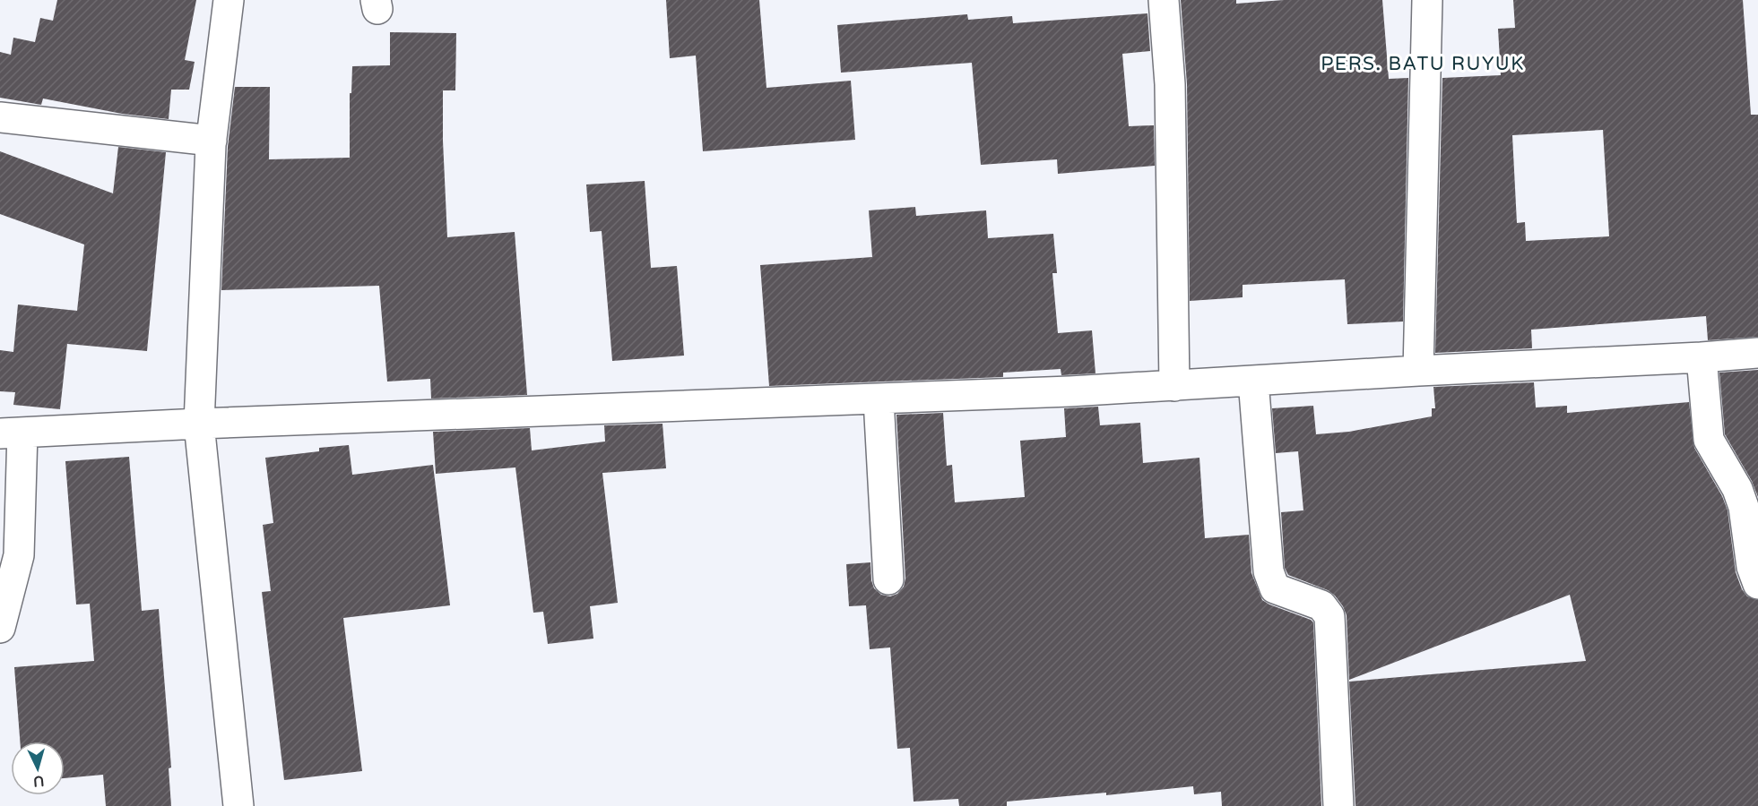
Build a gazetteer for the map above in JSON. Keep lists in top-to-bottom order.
{
  "districts": ["PERS. BATU RUYUK"],
  "north": "bottom"
}
